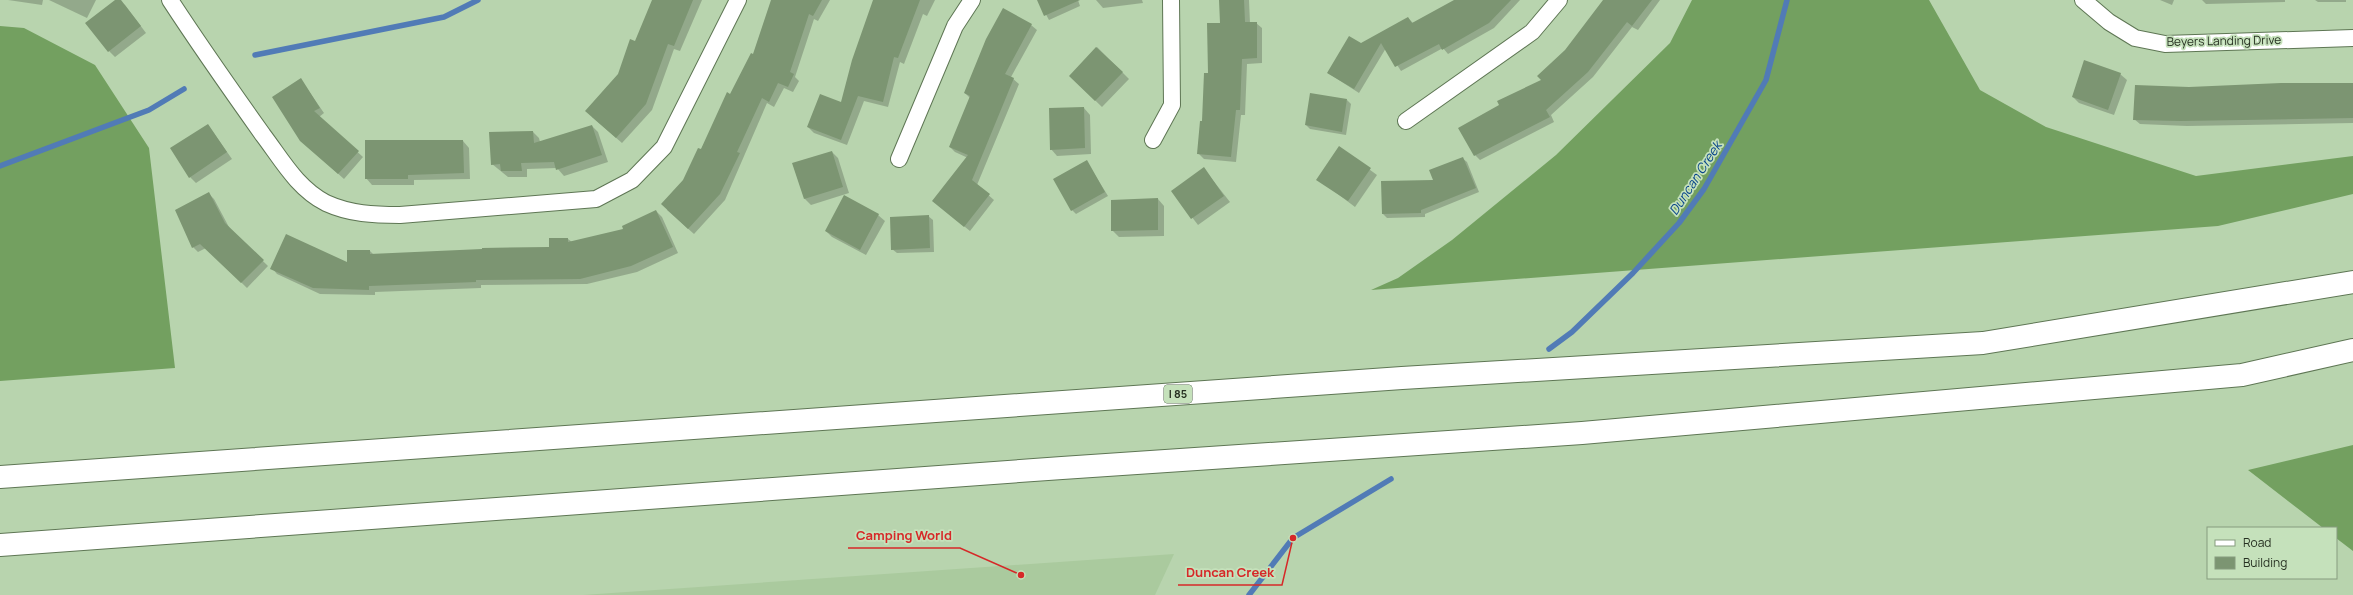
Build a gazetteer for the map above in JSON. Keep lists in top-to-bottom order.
{
  "streets": {
    "highway": ["I 85"],
    "street": ["Beyers Landing Drive"]
  },
  "water": ["Duncan Creek"],
  "places": ["Duncan Creek", "Camping World"],
  "legend": ["Road", "Building"]
}
